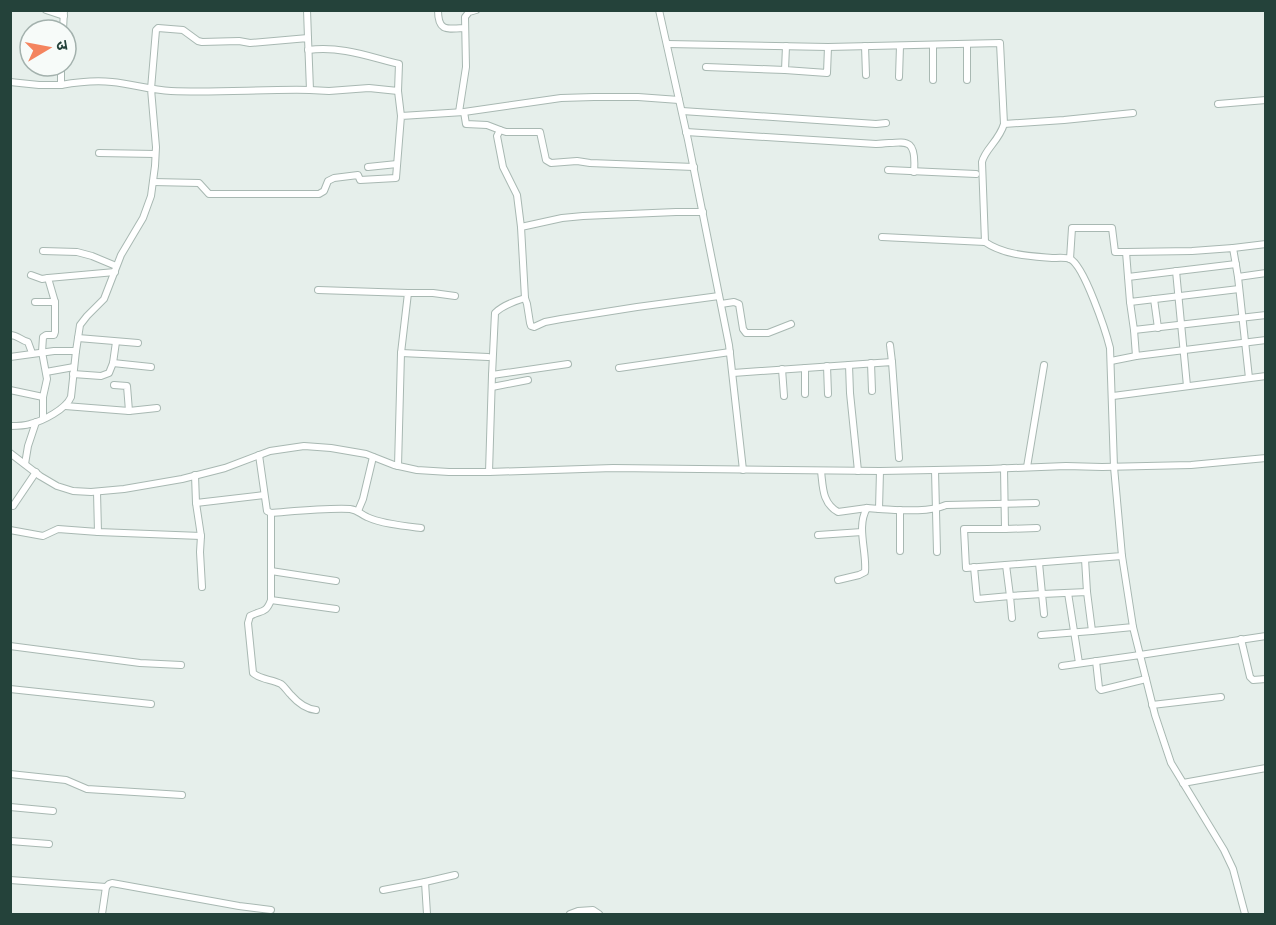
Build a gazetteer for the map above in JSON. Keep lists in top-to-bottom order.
{
  "north": "right"
}
